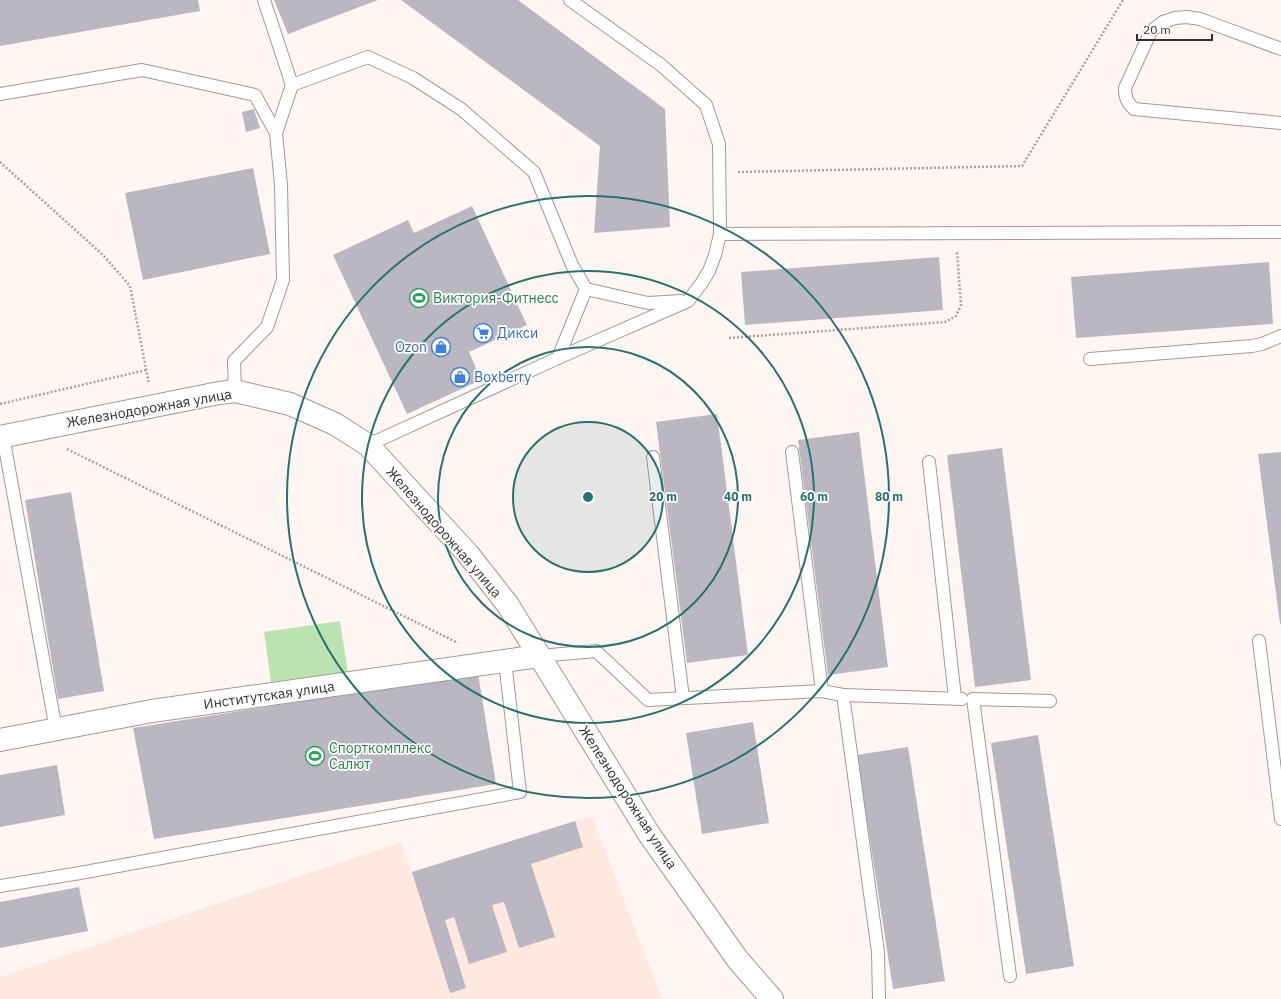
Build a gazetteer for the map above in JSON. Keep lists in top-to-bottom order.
{
  "streets": {
    "street": ["Железнодорожная улица", "Институтская улица"]
  },
  "crossings": [
    ["Железнодорожная улица", "Институтская улица"]
  ],
  "places": {
    "sports": ["Виктория-Фитнесс", "Спорткомплекс Салют"],
    "supermarket": ["Дикси"],
    "shop": ["Ozon", "Boxberry"]
  },
  "scale_bar": "20 m",
  "rings": [
    "20 m",
    "40 m",
    "60 m",
    "80 m"
  ]
}
